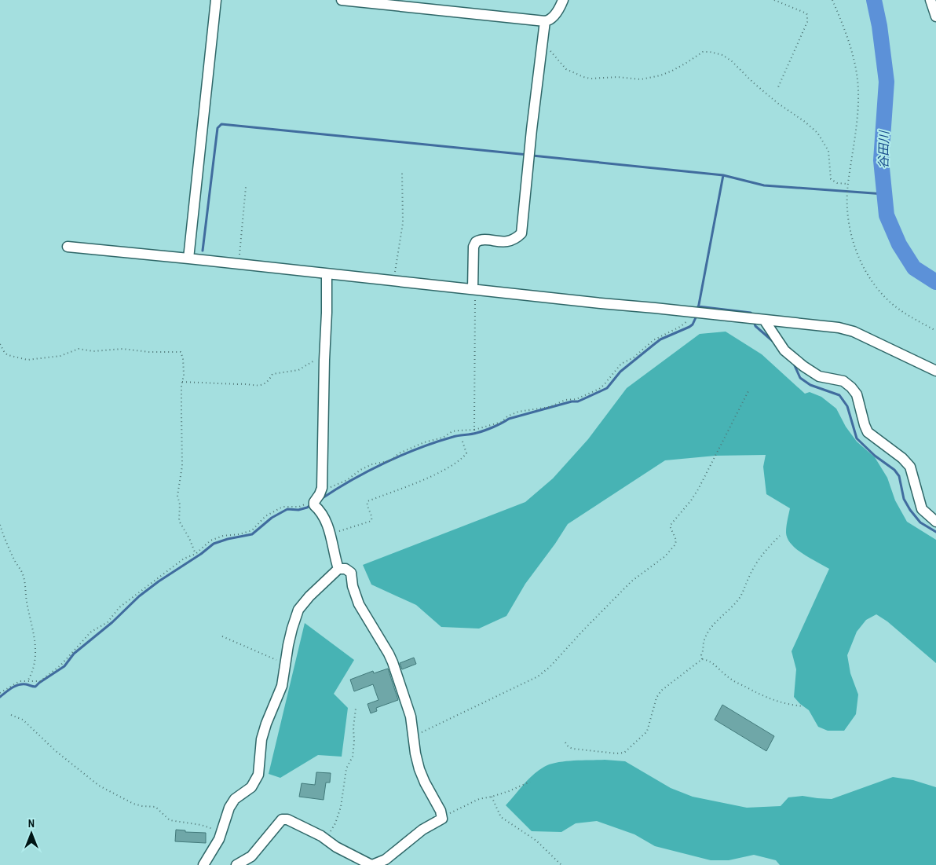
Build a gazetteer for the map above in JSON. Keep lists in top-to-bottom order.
{
  "water": ["谷田川"],
  "north": "top"
}
